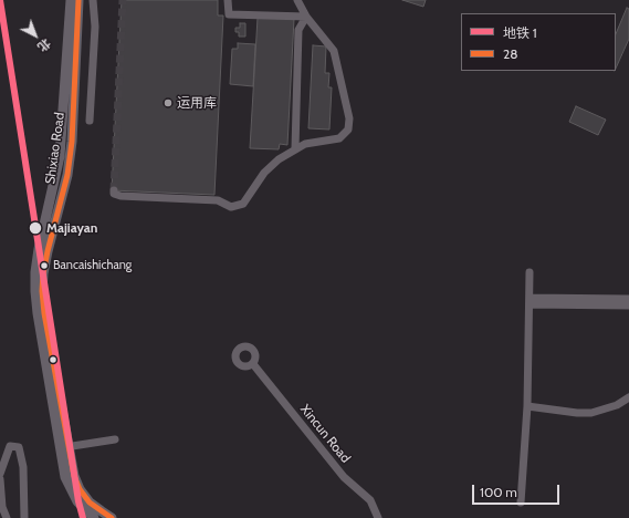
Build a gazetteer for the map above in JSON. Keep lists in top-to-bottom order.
{
  "streets": {
    "main road": ["Shixiao Road"],
    "street": ["Xincun Road"]
  },
  "places": ["运用库", "Majiayan", "Bancaishichang"],
  "lines": ["metro line 1", "transit line 28"],
  "legend": ["地铁 1", "28"],
  "scale_bar": "100 m",
  "north": "bottom right"
}
